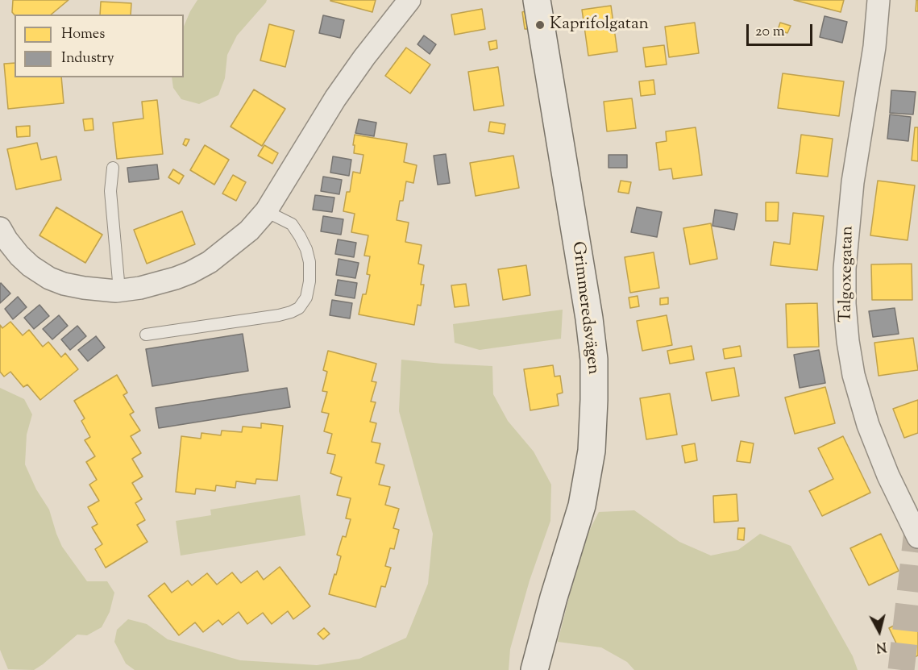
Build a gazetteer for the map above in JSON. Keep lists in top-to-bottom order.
{
  "streets": {
    "street": ["Talgoxegatan", "Grimmeredsvägen"]
  },
  "places": ["Kaprifolgatan"],
  "legend": ["Homes", "Industry"],
  "scale_bar": "20 m",
  "north": "bottom"
}
